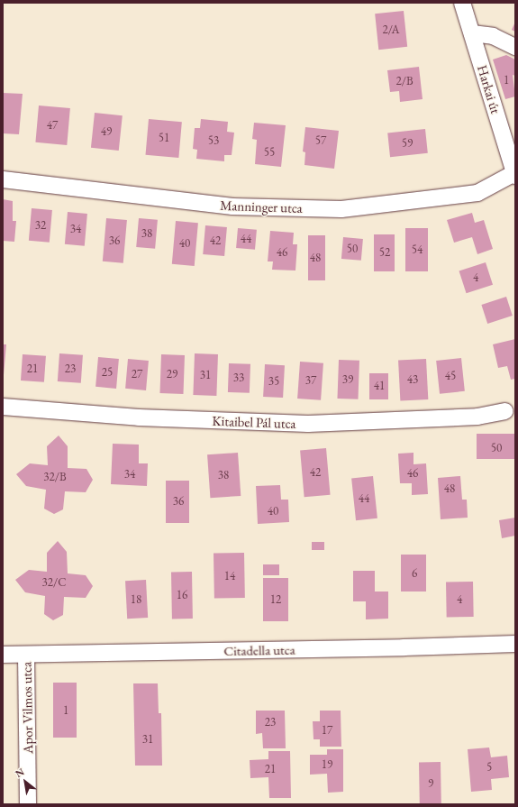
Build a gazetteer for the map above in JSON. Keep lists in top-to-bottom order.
{
  "streets": {
    "street": [
      "Harkai út",
      "Manninger utca",
      "Kitaibel Pál utca",
      "Citadella utca",
      "Apor Vilmos utca"
    ]
  },
  "crossings": [
    ["Harkai út", "Manninger utca"],
    ["Citadella utca", "Apor Vilmos utca"]
  ],
  "house_numbers": [
    "2/A",
    "1",
    "2/B",
    "47",
    "49",
    "51",
    "53",
    "57",
    "59",
    "55",
    "32",
    "34",
    "38",
    "44",
    "36",
    "42",
    "40",
    "50",
    "54",
    "46",
    "52",
    "48",
    "4",
    "21",
    "23",
    "25",
    "27",
    "29",
    "31",
    "45",
    "33",
    "39",
    "43",
    "37",
    "35",
    "41",
    "50",
    "42",
    "46",
    "34",
    "38",
    "32/B",
    "48",
    "44",
    "36",
    "40",
    "6",
    "14",
    "32/C",
    "16",
    "18",
    "12",
    "4",
    "1",
    "23",
    "17",
    "31",
    "19",
    "5",
    "21",
    "9"
  ],
  "north": "top left"
}
